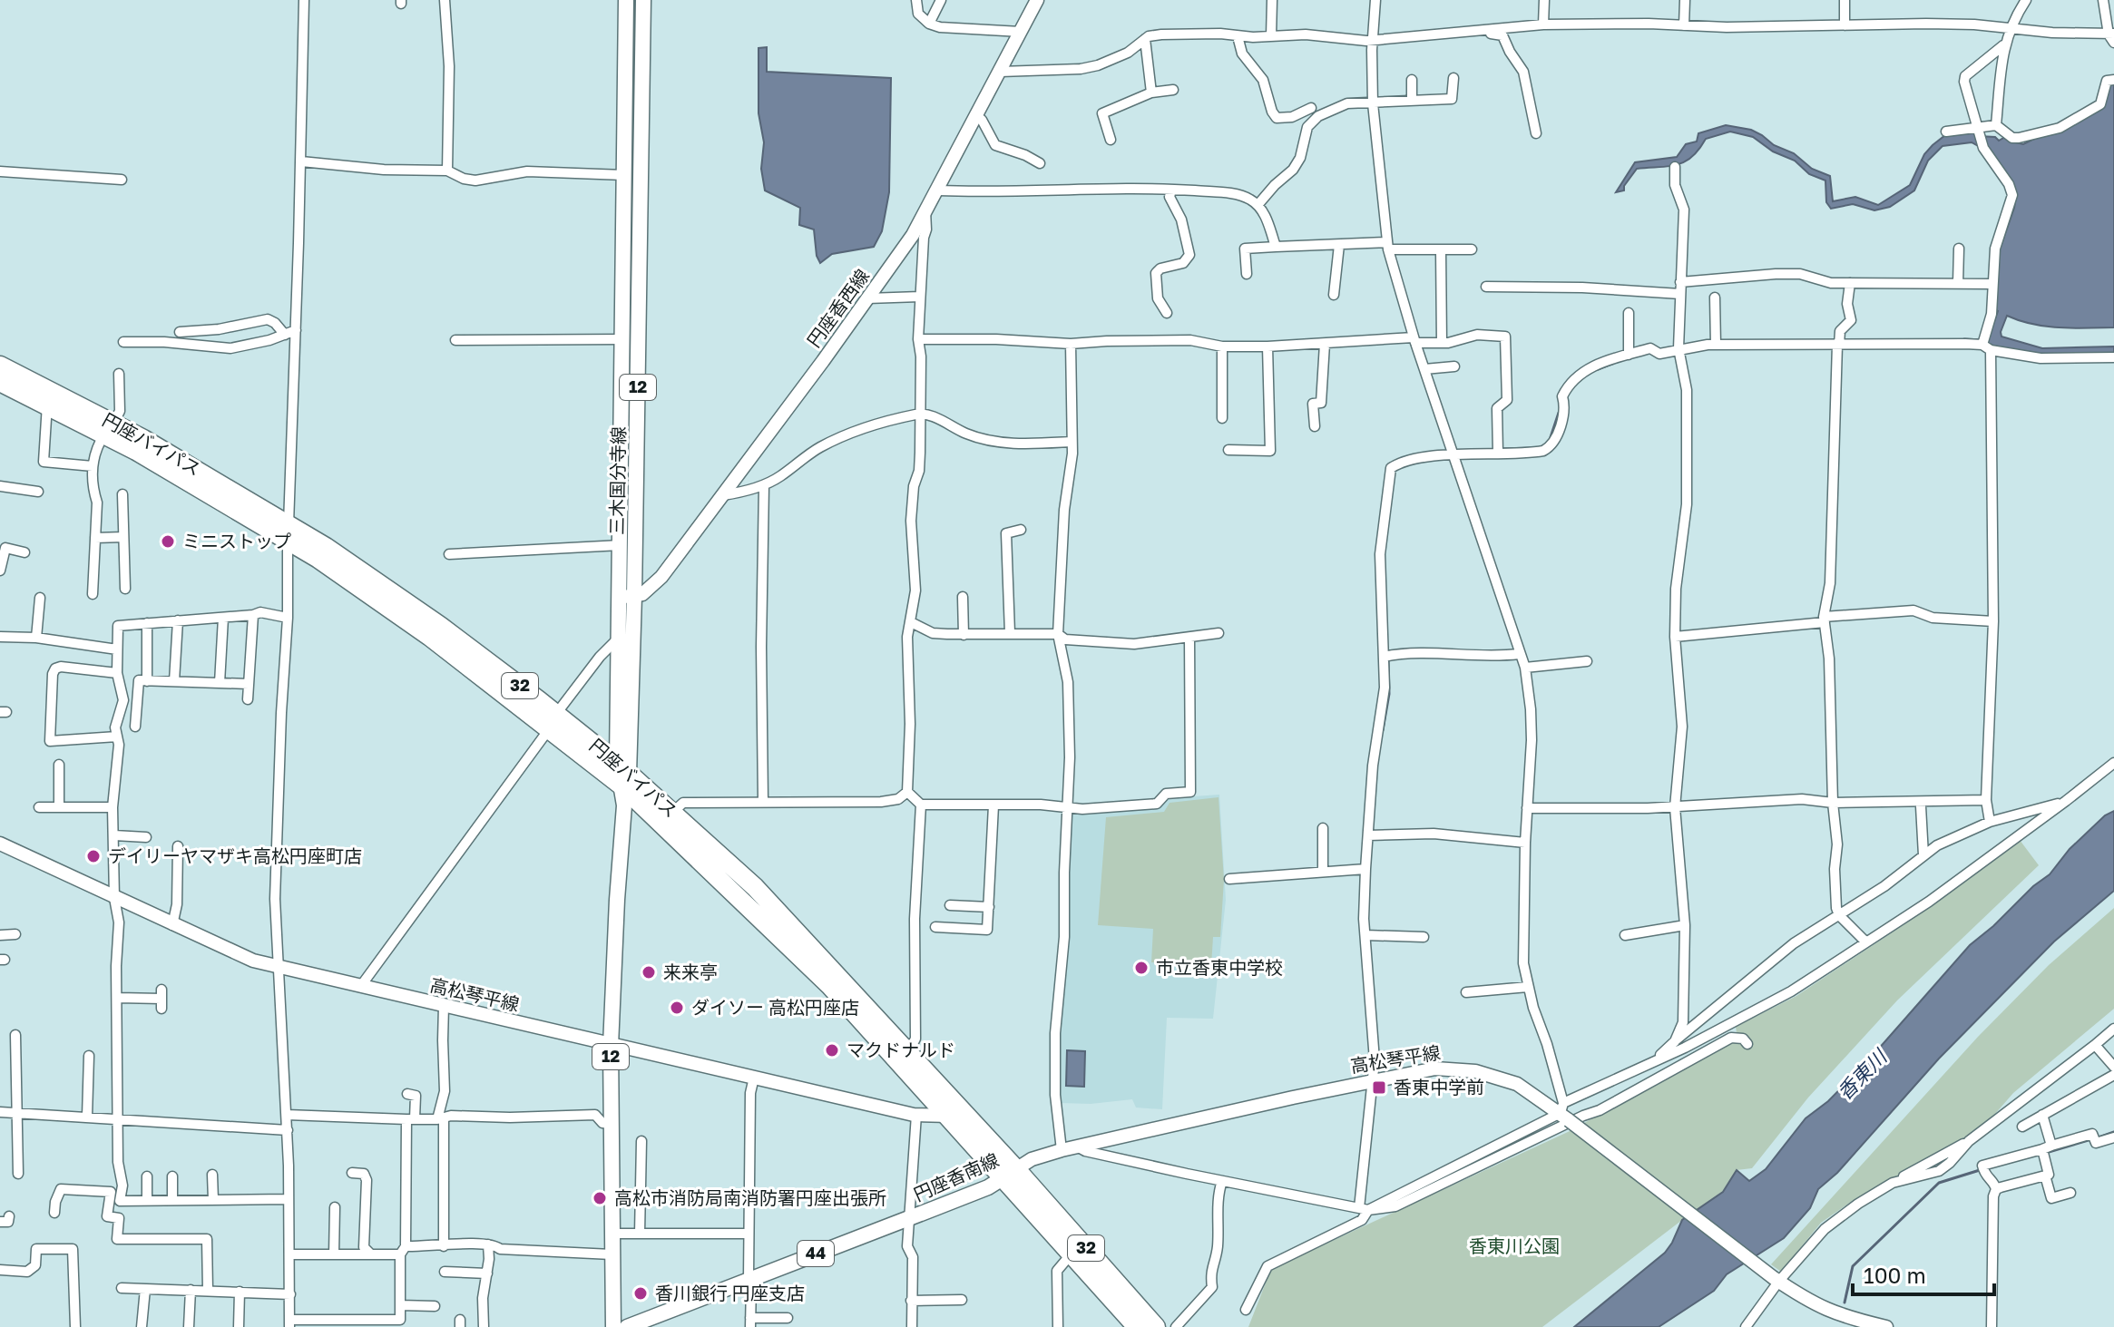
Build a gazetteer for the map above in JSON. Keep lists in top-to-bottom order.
{
  "streets": {
    "highway": ["円座バイパス", "32"],
    "main road": [
      "円座香西線",
      "12",
      "三木国分寺線",
      "高松琴平線",
      "円座香南線",
      "44"
    ]
  },
  "crossings": [
    ["円座香西線", "三木国分寺線"],
    ["円座バイパス", "三木国分寺線"],
    ["円座バイパス", "高松琴平線"],
    ["円座バイパス", "円座香南線"],
    ["三木国分寺線", "高松琴平線"],
    ["高松琴平線", "円座香南線"]
  ],
  "water": ["香東川"],
  "parks": ["香東川公園"],
  "places": {
    "other": [
      "ミニストップ",
      "デイリーヤマザキ高松円座町店",
      "市立香東中学校",
      "来来亭",
      "ダイソー 高松円座店",
      "マクドナルド",
      "高松市消防局南消防署円座出張所",
      "香川銀行 円座支店"
    ],
    "transit": ["香東中学前"]
  },
  "scale_bar": "100 m"
}
